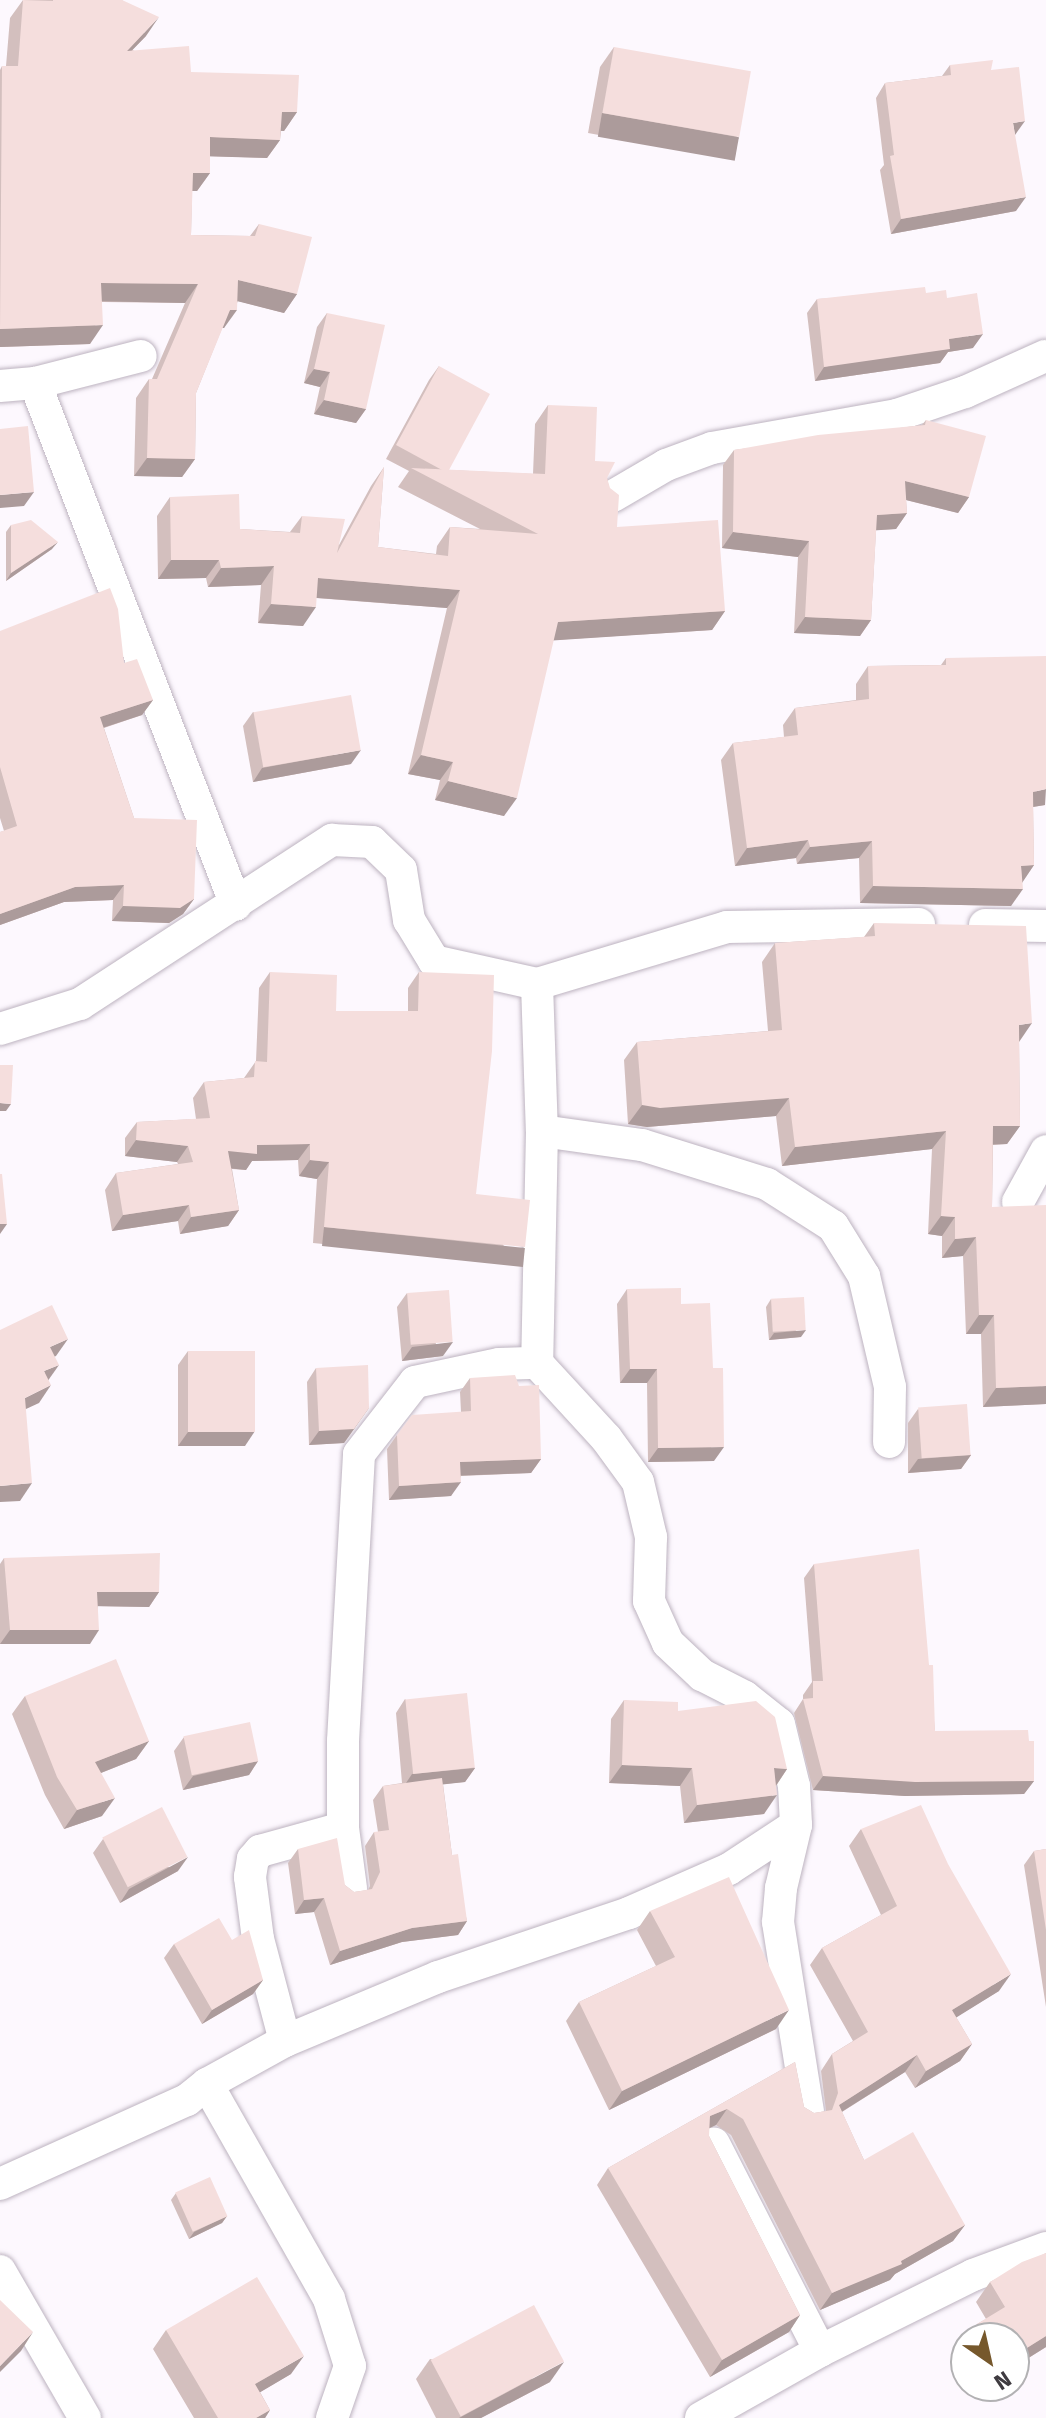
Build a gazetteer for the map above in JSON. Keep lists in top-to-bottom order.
{
  "north": "bottom right"
}
